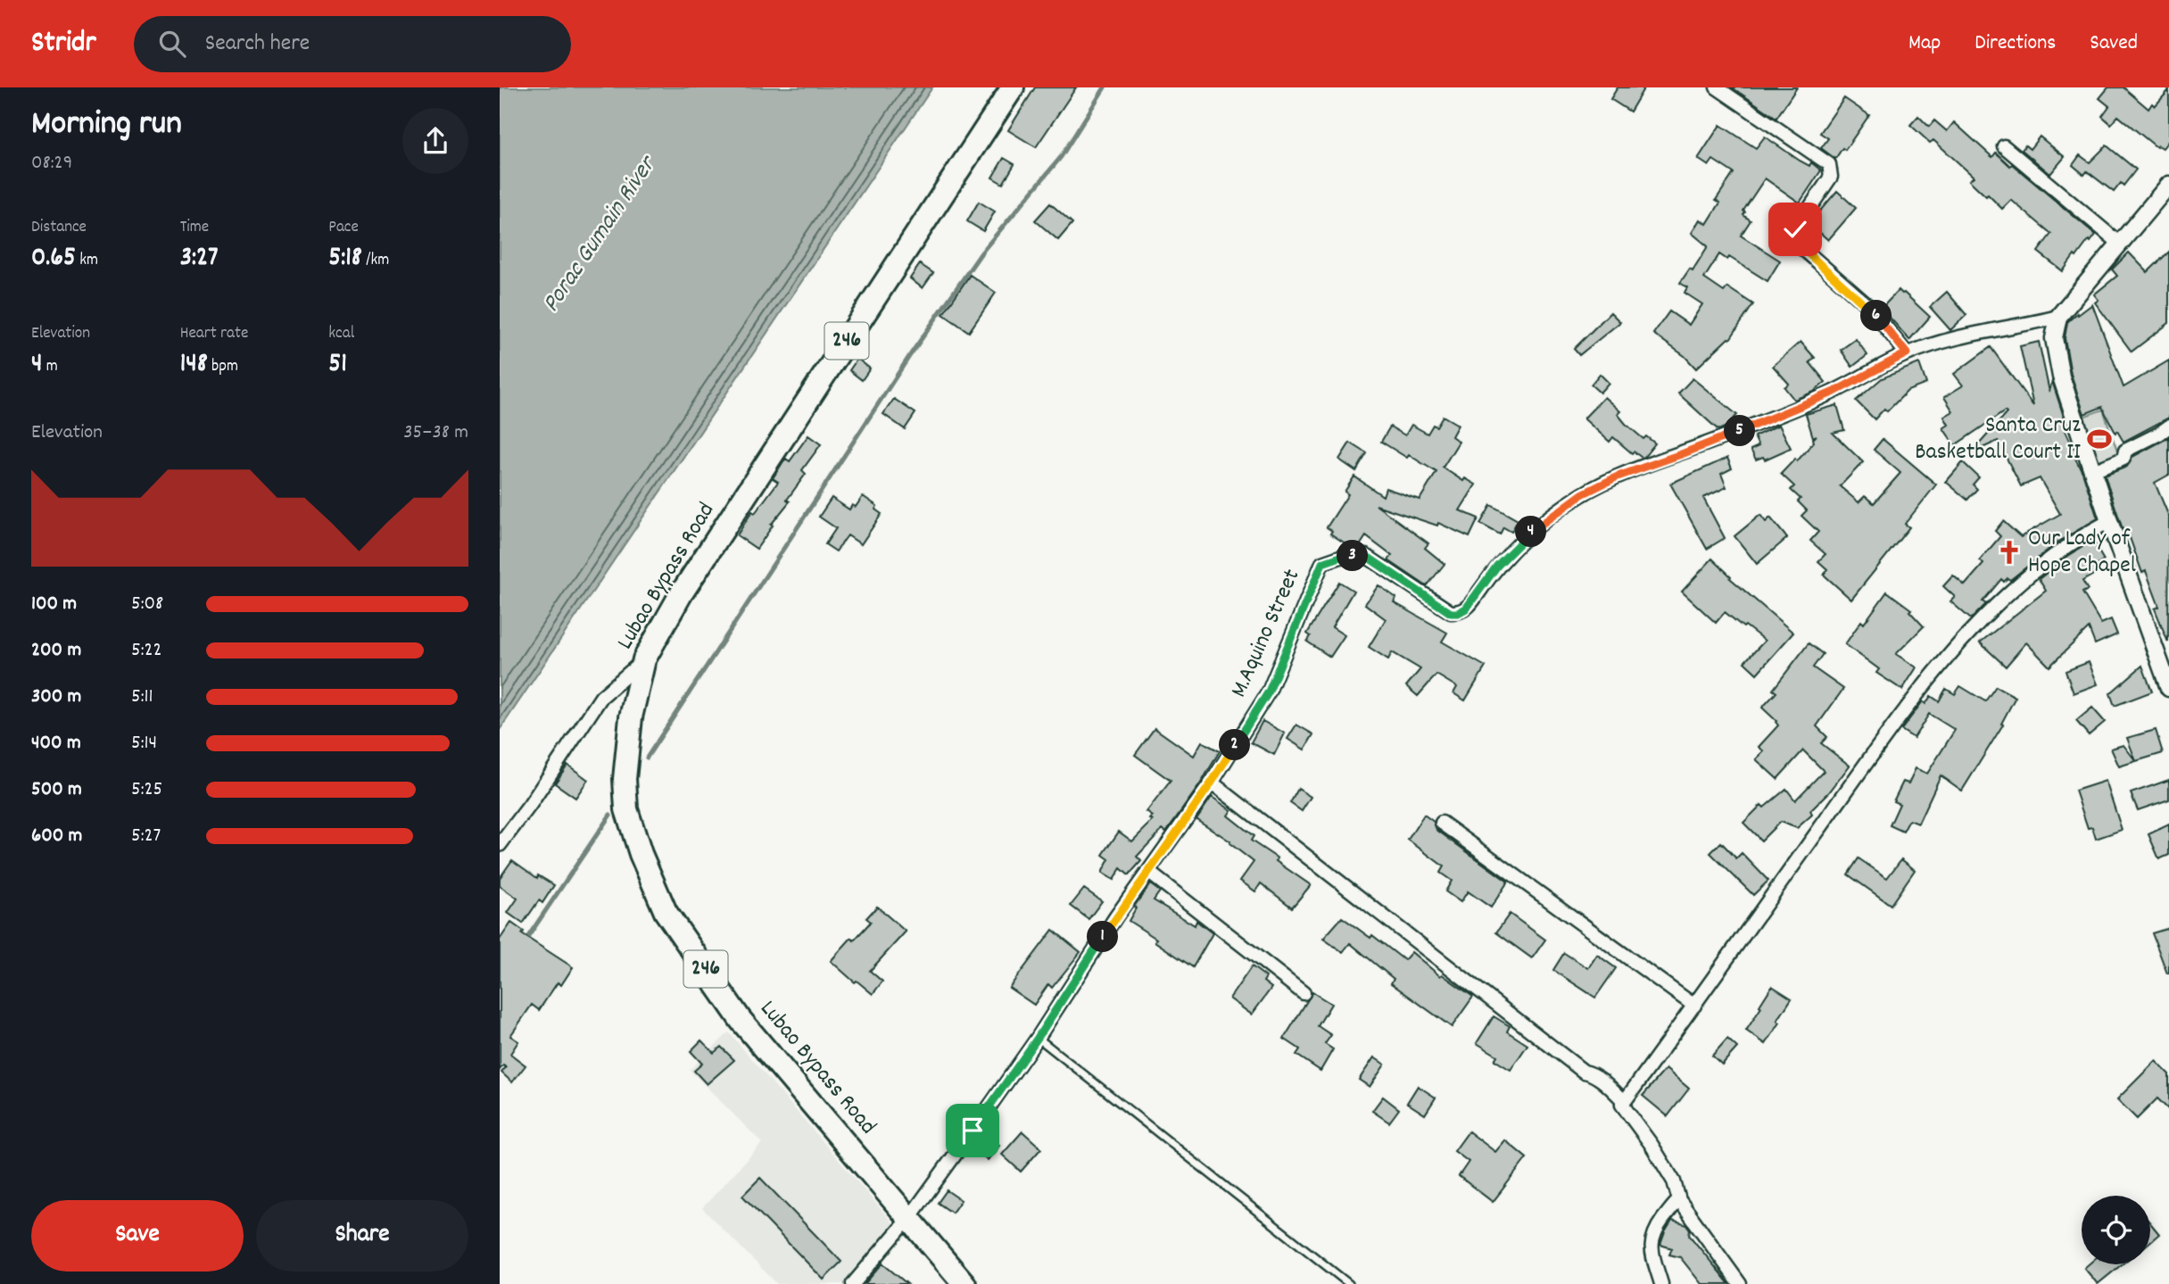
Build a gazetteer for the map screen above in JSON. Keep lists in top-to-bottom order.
{
  "streets": {
    "highway": ["246", "Lubao Bypass Road"],
    "street": ["M.Aquino Street"]
  },
  "crossings": [
    ["Lubao Bypass Road", "M.Aquino Street"]
  ],
  "water": ["Porac Gumain River"],
  "places": {
    "sports": ["Santa Cruz Basketball Court II"],
    "church": ["Our Lady of Hope Chapel"]
  },
  "page": {
    "header": "Stridr",
    "search": "Search here",
    "nav": ["Map", "Directions", "Saved"],
    "heading": ["Morning run", "08:29"],
    "stats": [
      ["Distance", "0.65 km"],
      ["Time", "3:27"],
      ["Pace", "5:18 /km"],
      ["Elevation", "4 m"],
      ["Heart rate", "148 bpm"],
      ["kcal", "51"]
    ],
    "pins": [
      "6",
      "5",
      "4",
      "3",
      "2",
      "1"
    ],
    "chart": ["Elevation", "35–38 m"],
    "list": [
      {
        "name": "100 m",
        "note": "5:08"
      },
      {
        "name": "200 m",
        "note": "5:22"
      },
      {
        "name": "300 m",
        "note": "5:11"
      },
      {
        "name": "400 m",
        "note": "5:14"
      },
      {
        "name": "500 m",
        "note": "5:25"
      },
      {
        "name": "600 m",
        "note": "5:27"
      }
    ],
    "buttons": ["Save", "Share"]
  }
}
